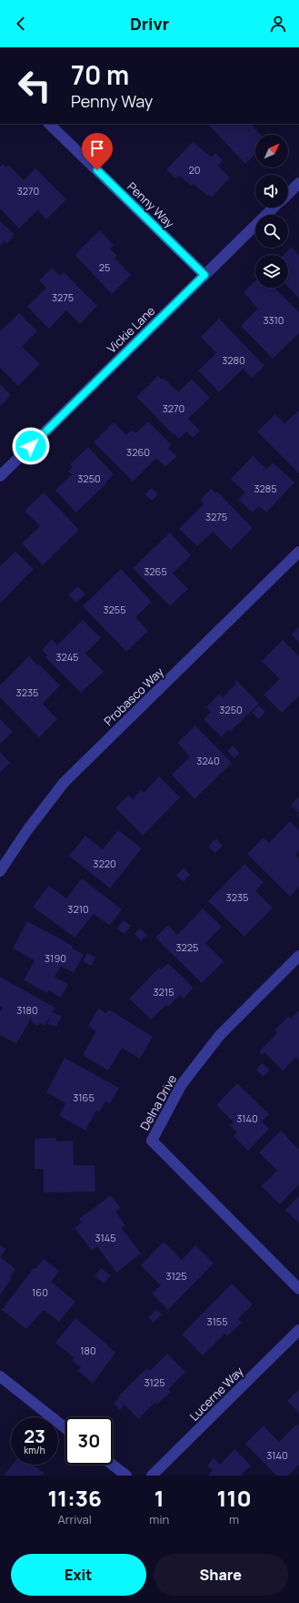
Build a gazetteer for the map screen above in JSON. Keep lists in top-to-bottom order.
{
  "streets": {
    "street": [
      "Penny Way",
      "Vickie Lane",
      "Probasco Way",
      "Delna Drive",
      "Lucerne Way"
    ]
  },
  "crossings": [
    ["Penny Way", "Vickie Lane"]
  ],
  "house_numbers": [
    "20",
    "3270",
    "25",
    "3275",
    "3310",
    "3280",
    "3270",
    "3260",
    "3250",
    "3285",
    "3275",
    "3265",
    "3255",
    "3245",
    "3235",
    "3250",
    "3240",
    "3220",
    "3235",
    "3210",
    "3225",
    "3190",
    "3215",
    "3180",
    "3165",
    "3140",
    "3145",
    "3125",
    "160",
    "3155",
    "180",
    "3125",
    "3140"
  ],
  "north": "top right",
  "page": {
    "header": "Drivr",
    "turn": ["70 m", "Penny Way"],
    "speed": "23 km/h",
    "limit": "30",
    "eta": [
      "11:36",
      "Arrival",
      "1",
      "min",
      "110",
      "m"
    ],
    "buttons": ["Exit", "Share"]
  }
}
